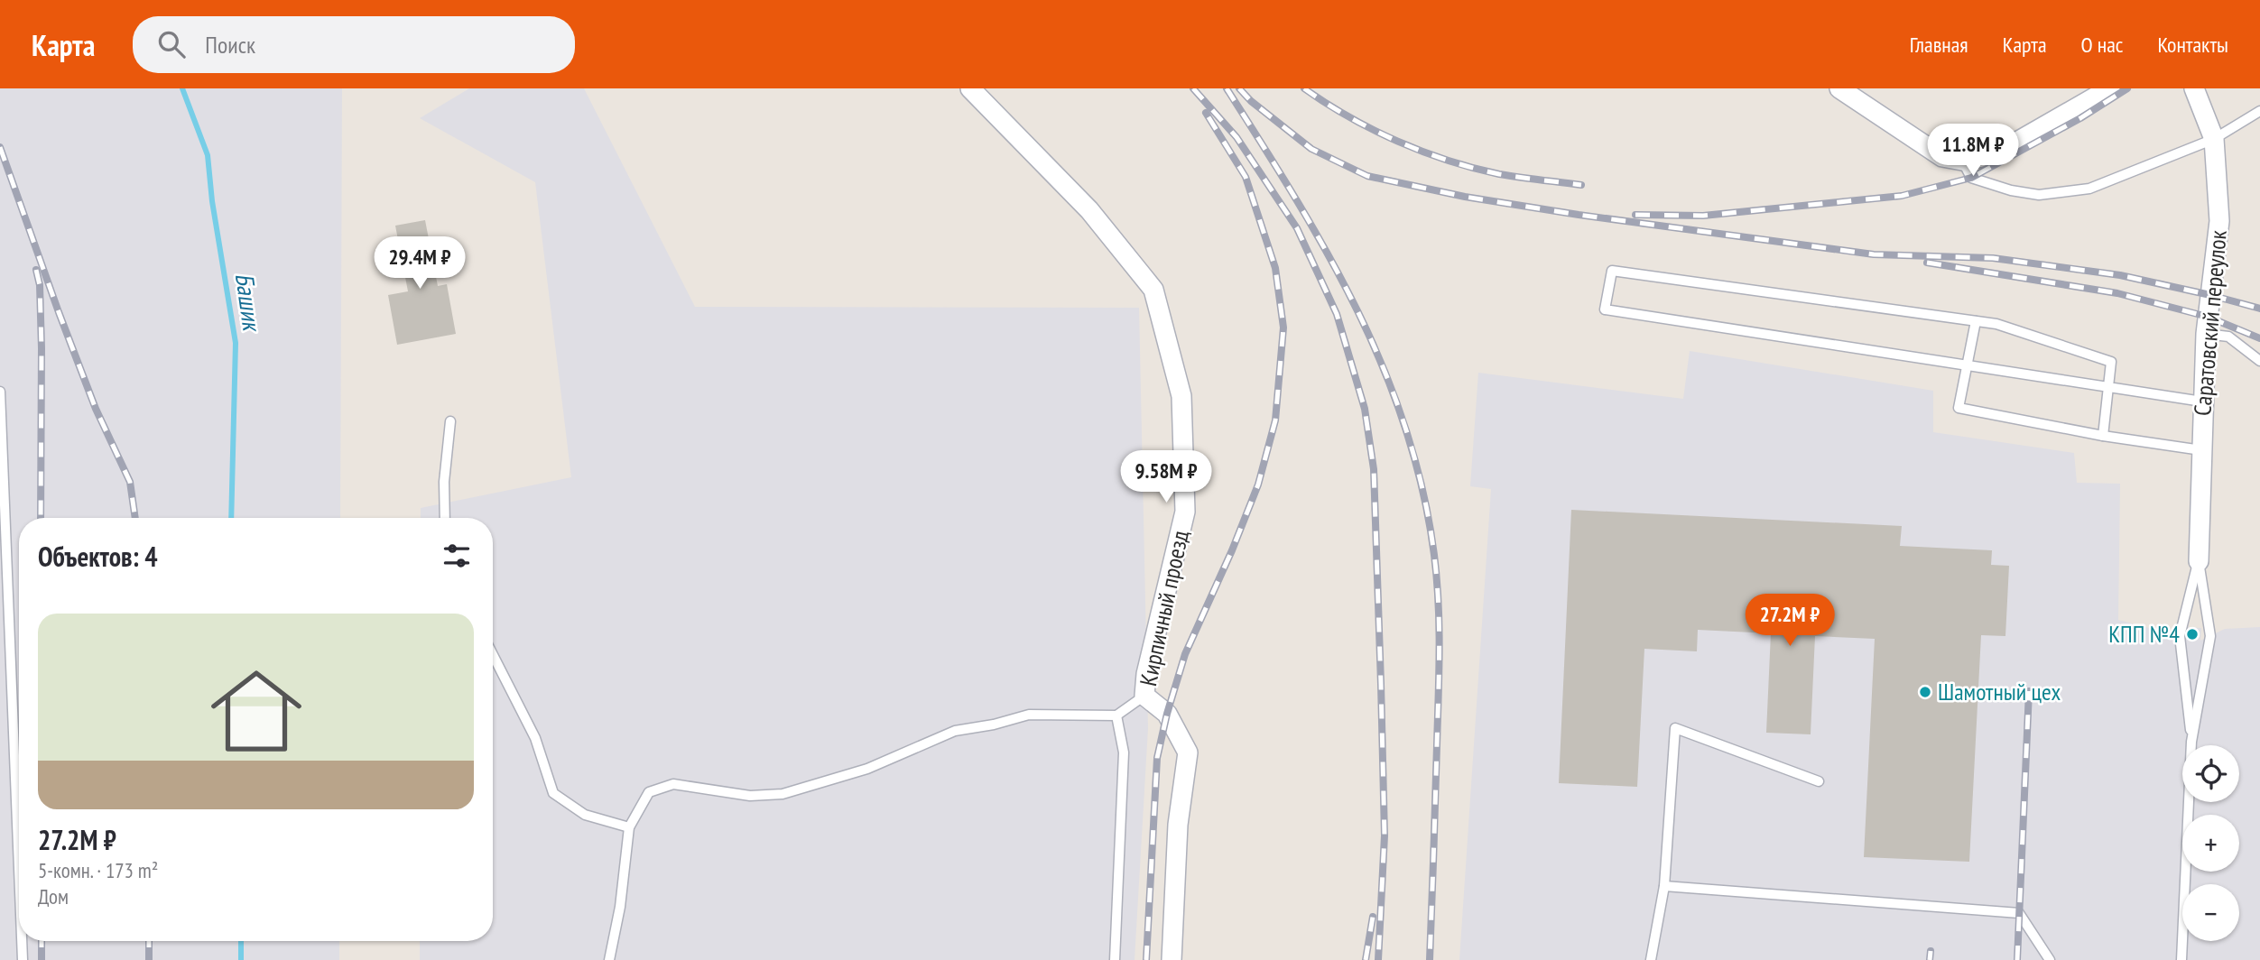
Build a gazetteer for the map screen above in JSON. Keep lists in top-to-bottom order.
{
  "streets": {
    "street": ["Саратовский переулок", "Кирпичный проезд"]
  },
  "water": ["Башик"],
  "places": ["КПП №4", "Шамотный цех"],
  "page": {
    "header": "Карта",
    "search": "Поиск",
    "nav": [
      "Главная",
      "Карта",
      "О нас",
      "Контакты"
    ],
    "price": [
      "11.8M ₽",
      "29.4M ₽",
      "9.58M ₽",
      "27.2M ₽"
    ],
    "heading": "Объектов: 4",
    "list": [
      {
        "name": "27.2M ₽",
        "note": "5-комн. · 173 m² · Дом"
      }
    ],
    "map_buttons": ["+", "−"]
  }
}
